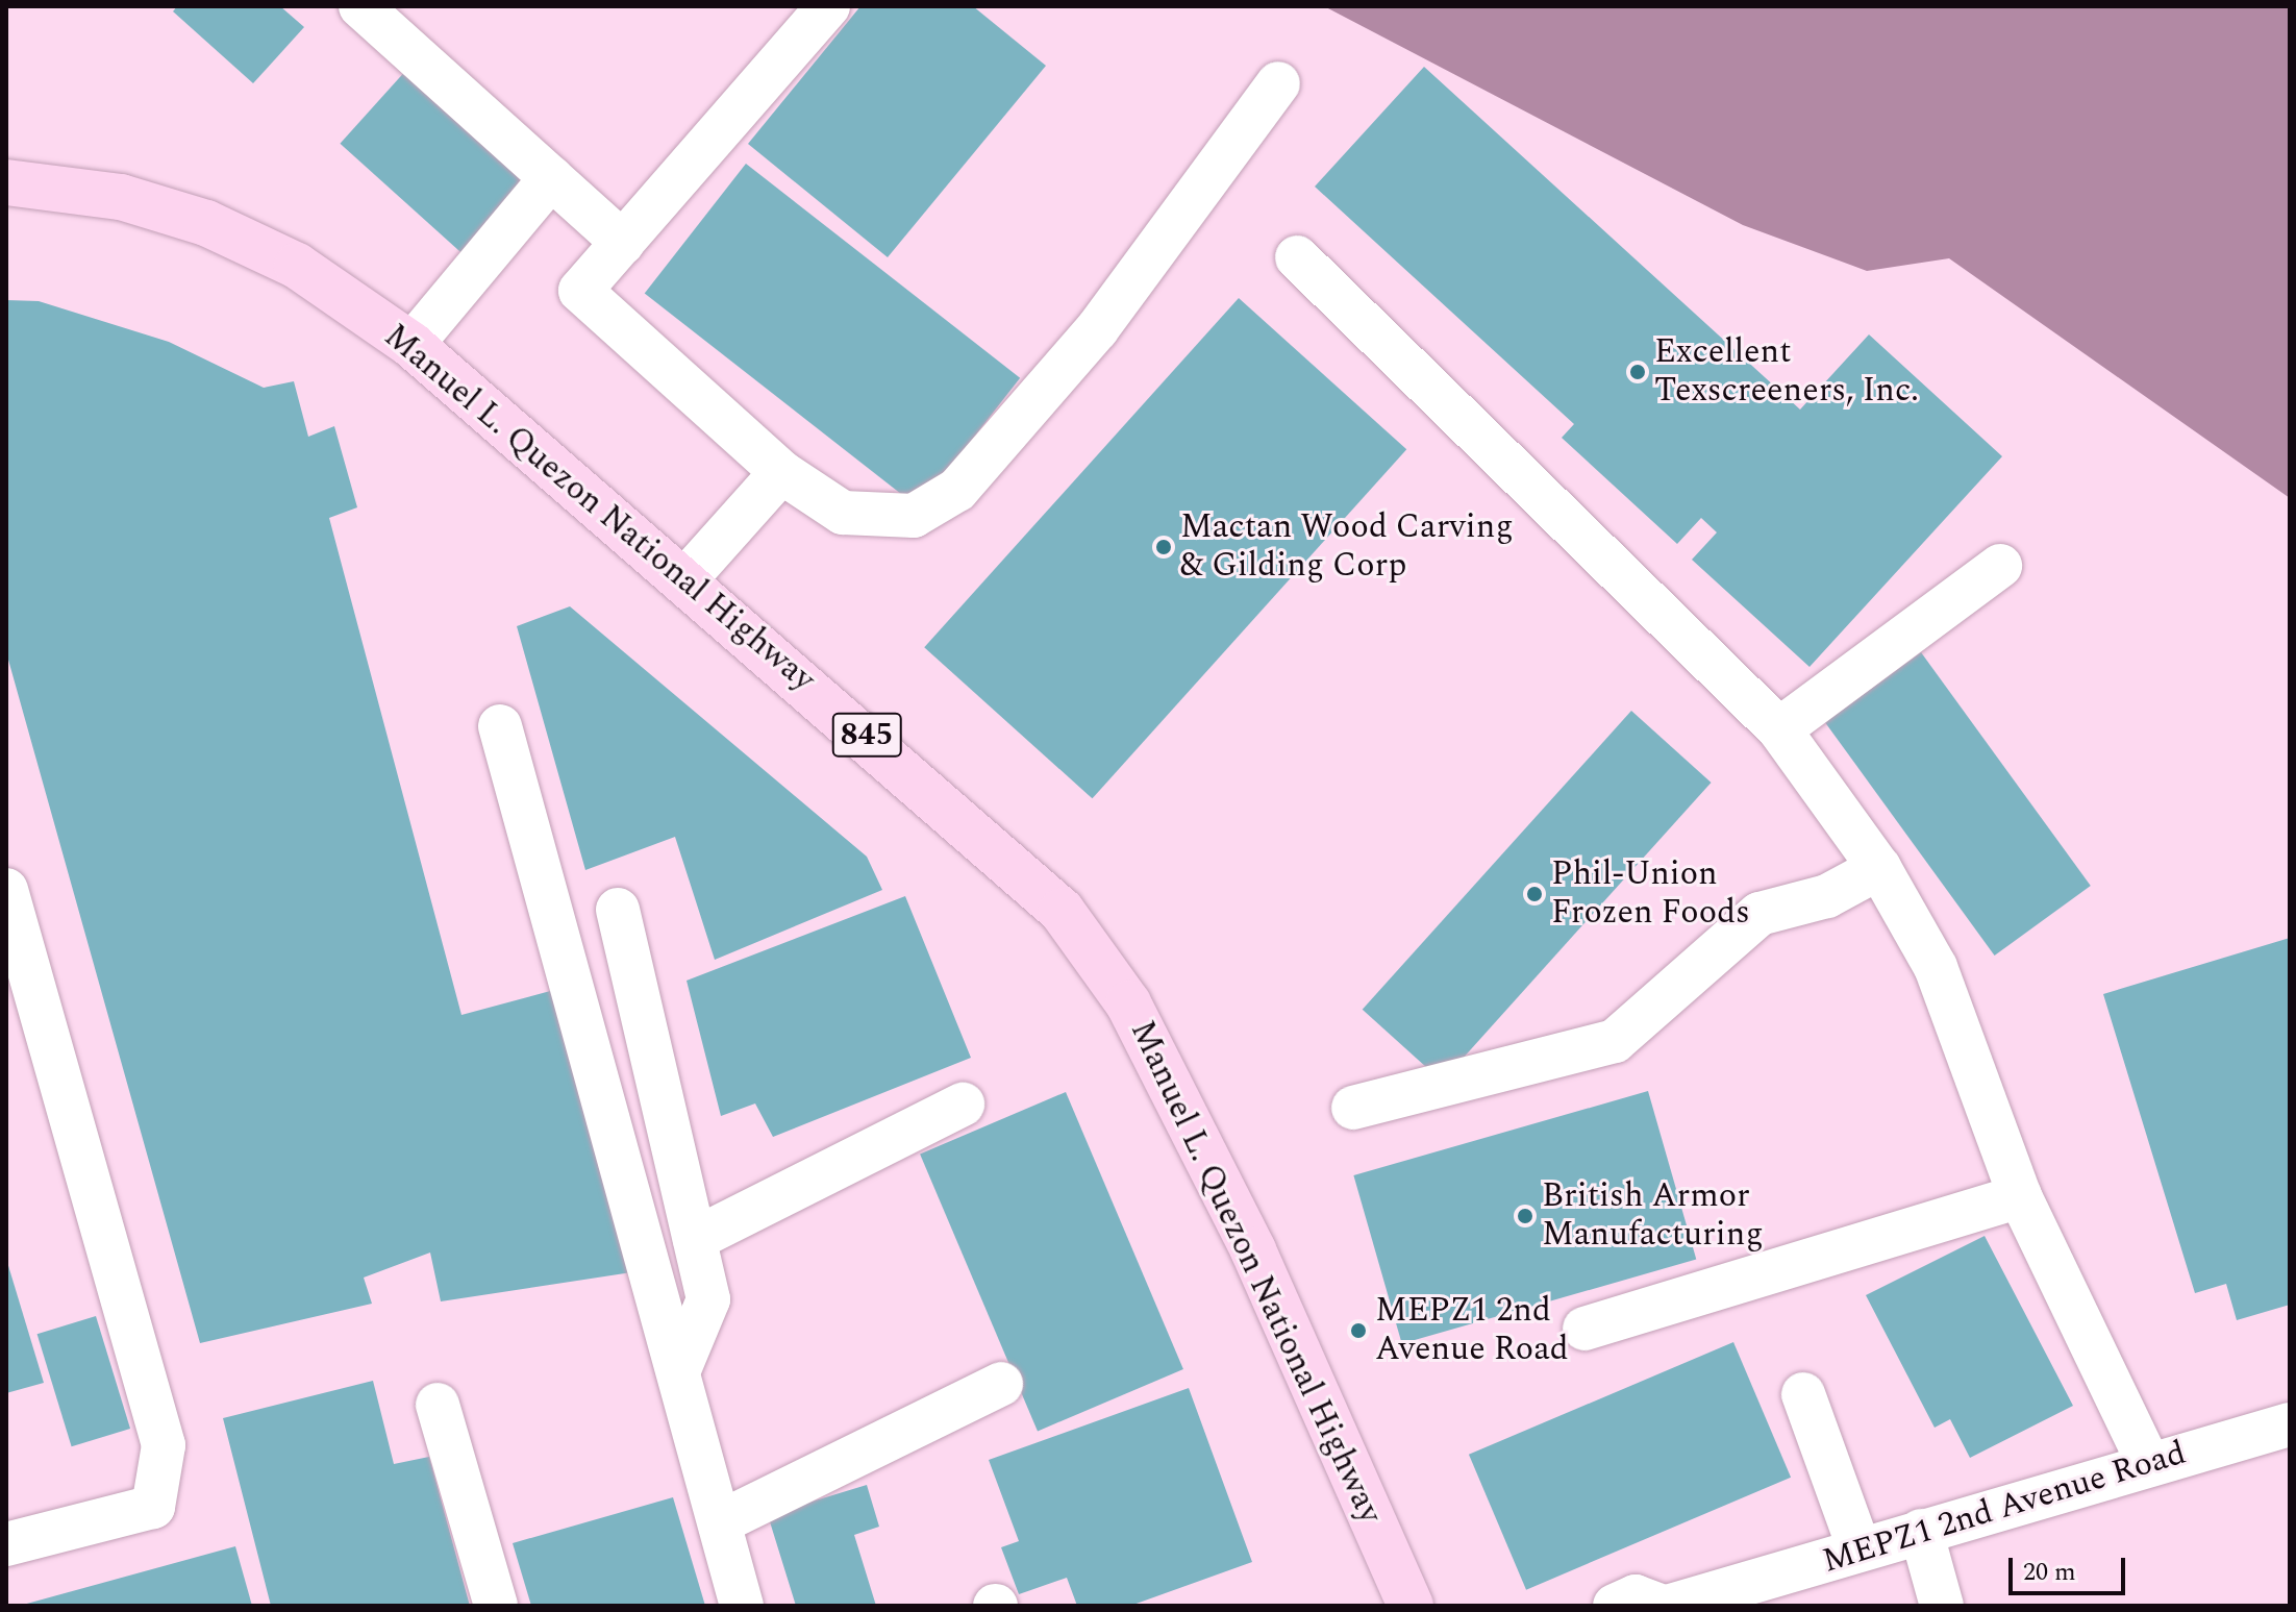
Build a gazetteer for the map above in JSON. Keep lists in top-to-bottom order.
{
  "streets": {
    "main road": ["Manuel L. Quezon National Highway", "845"],
    "street": ["MEPZ1 2nd Avenue Road"]
  },
  "places": [
    "Excellent Texscreeners, Inc.",
    "Mactan Wood Carving & Gilding Corp",
    "Phil-Union Frozen Foods",
    "British Armor Manufacturing",
    "MEPZ1 2nd Avenue Road"
  ],
  "scale_bar": "20 m"
}
